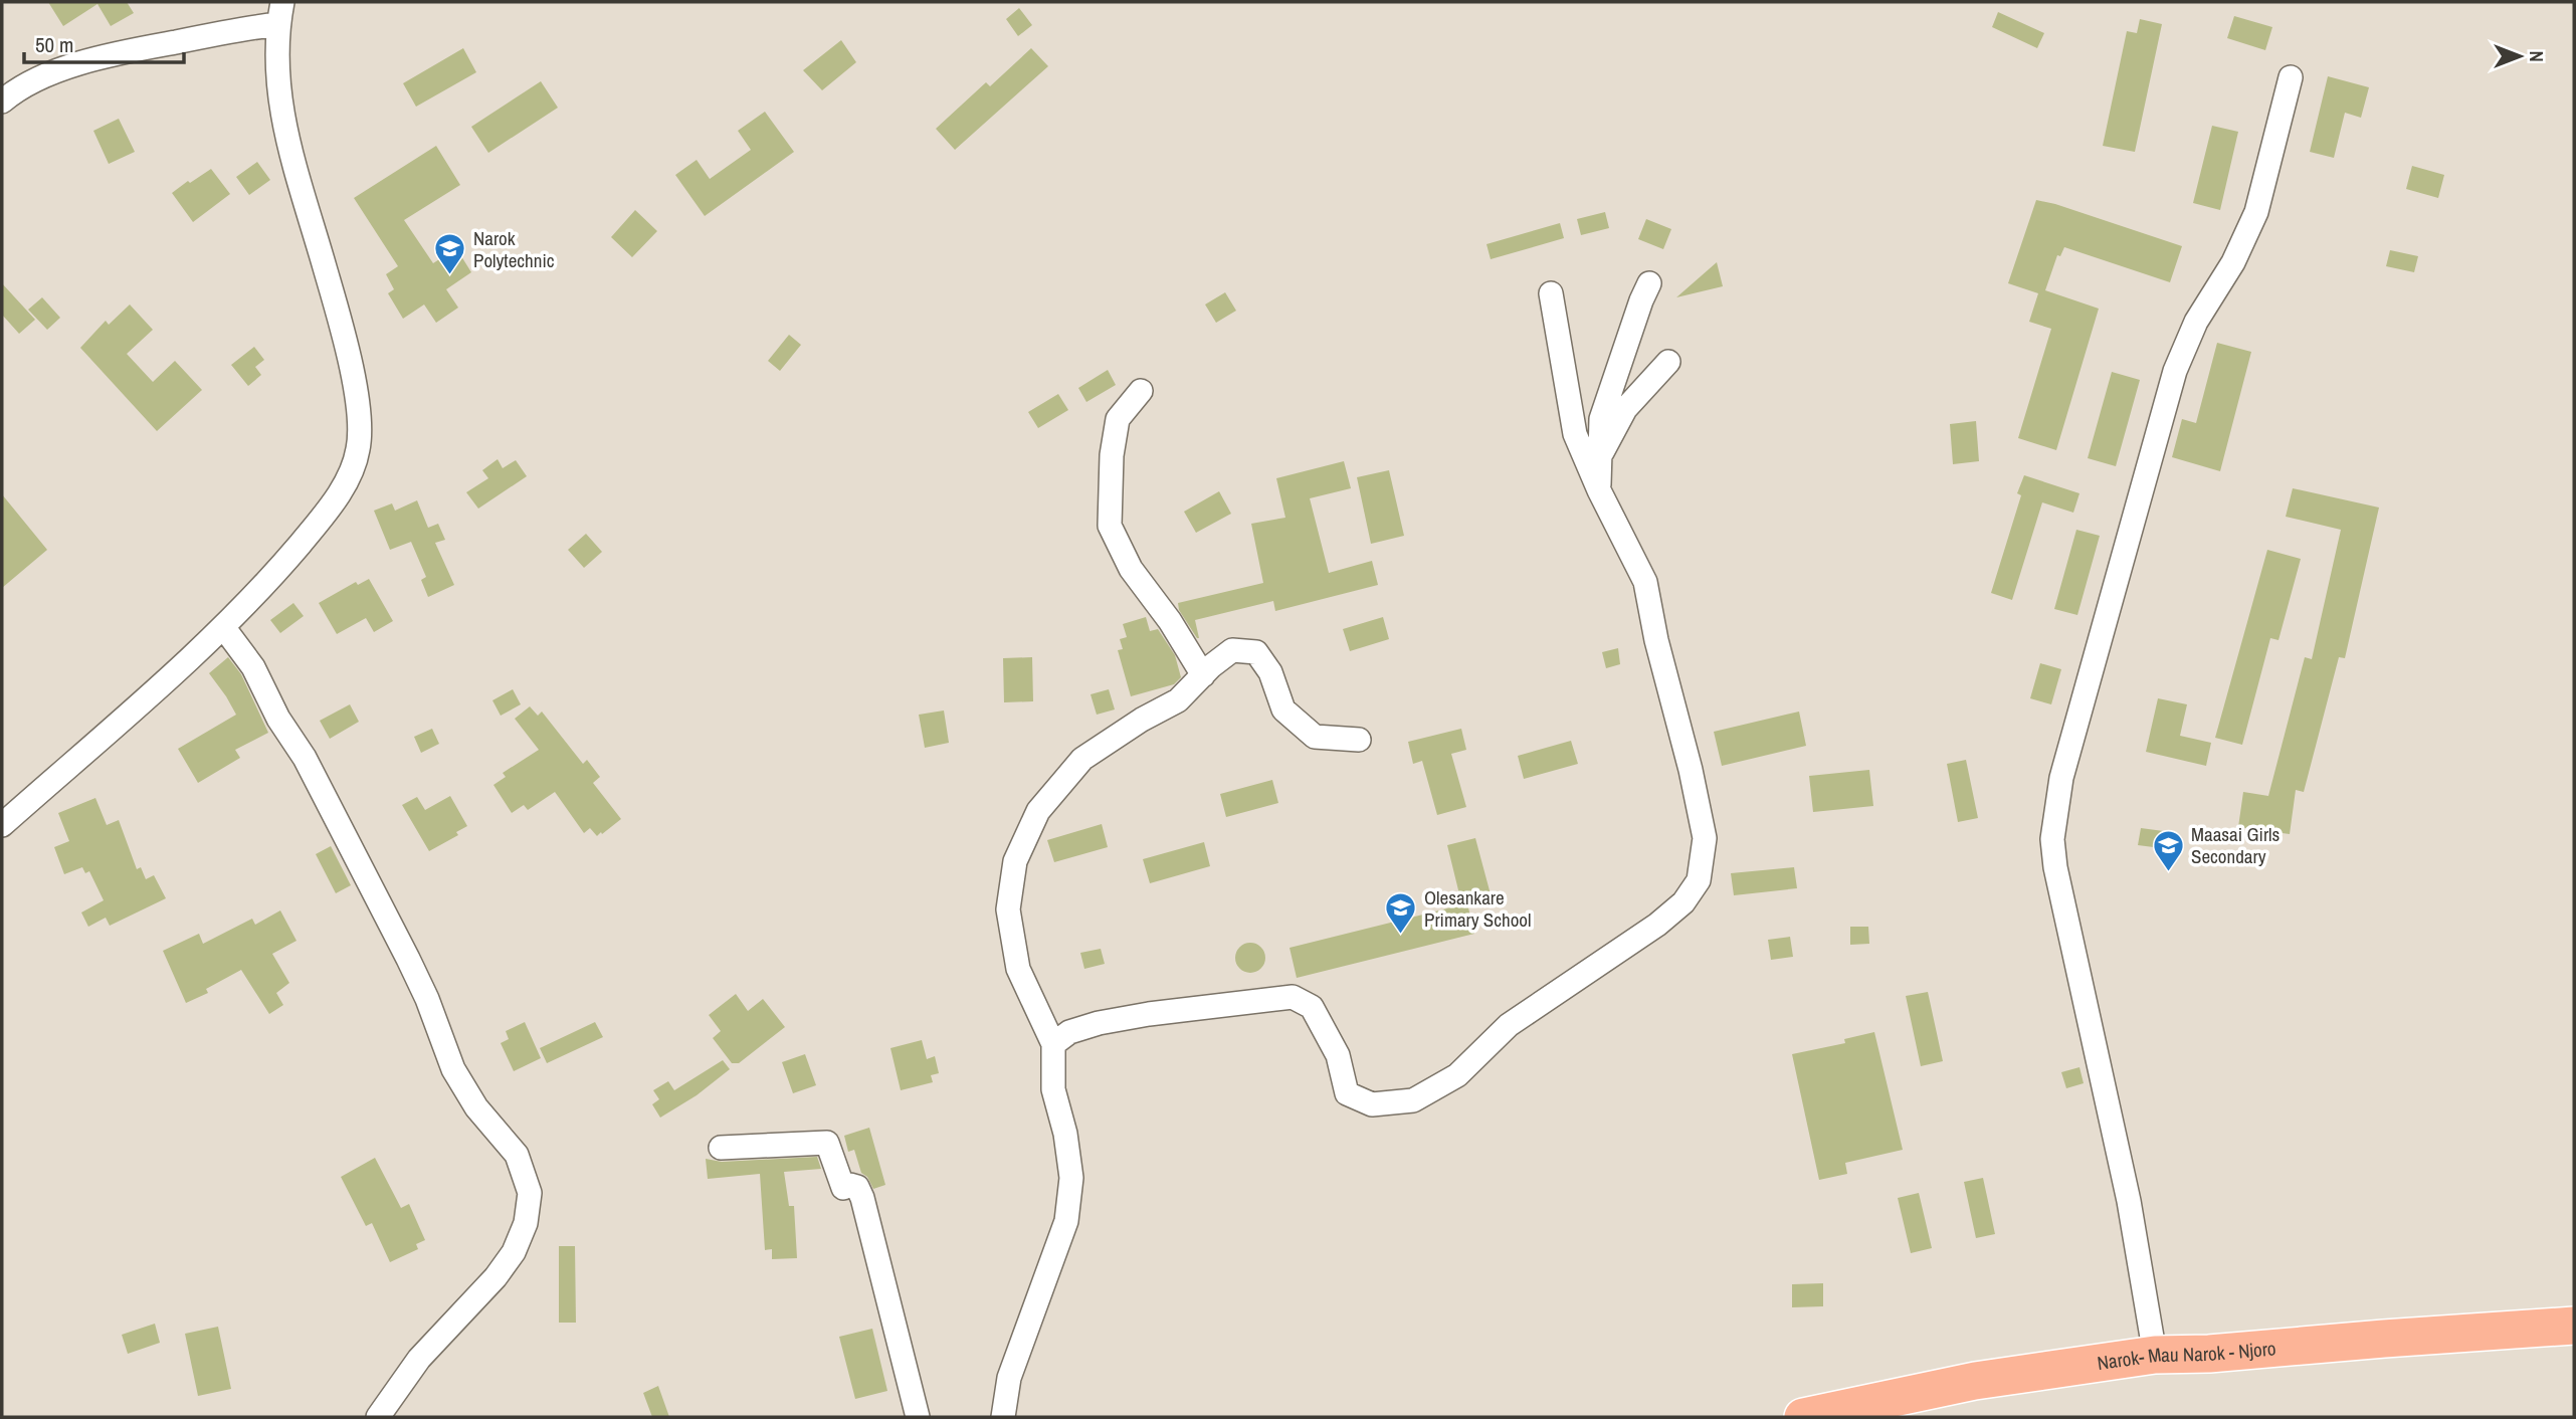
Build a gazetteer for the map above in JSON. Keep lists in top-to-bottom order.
{
  "streets": {
    "highway": ["Narok- Mau Narok - Njoro"]
  },
  "places": {
    "school or university": ["Narok Polytechnic", "Maasai Girls Secondary", "Olesankare Primary School"]
  },
  "scale_bar": "50 m",
  "north": "right"
}
